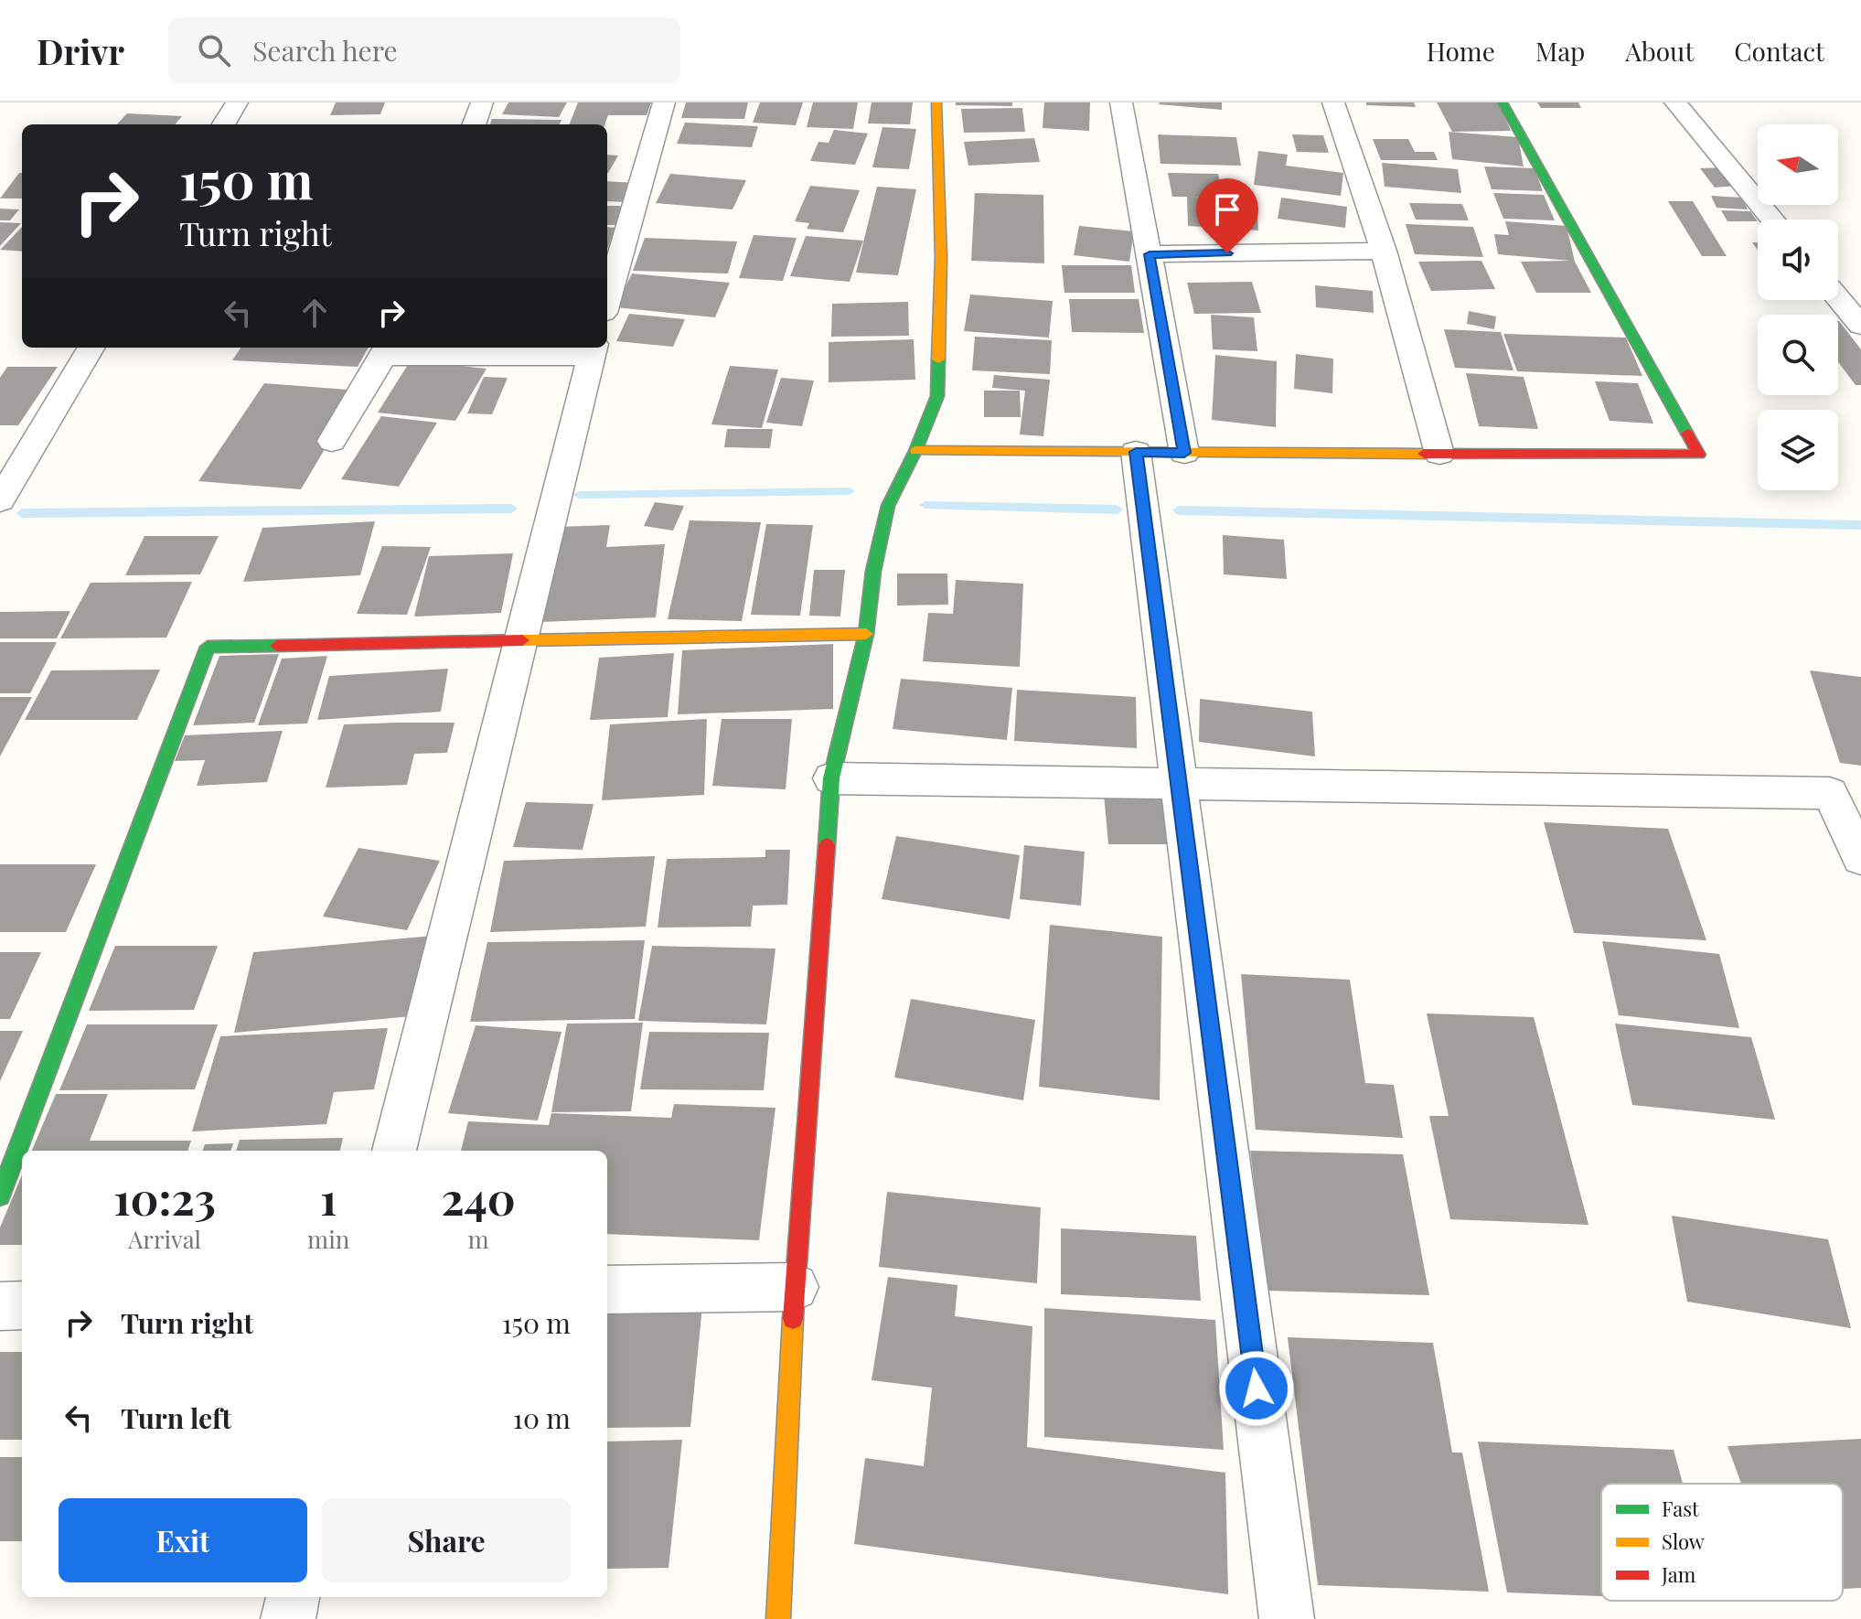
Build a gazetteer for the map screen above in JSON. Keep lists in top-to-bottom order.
{
  "legend": ["Fast", "Slow", "Jam"],
  "north": "left",
  "page": {
    "header": "Drivr",
    "search": "Search here",
    "nav": [
      "Home",
      "Map",
      "About",
      "Contact"
    ],
    "turn": ["150 m", "Turn right"],
    "eta": [
      "10:23",
      "Arrival",
      "1",
      "min",
      "240",
      "m"
    ],
    "list": [
      {
        "name": "Turn right",
        "value": "150 m"
      },
      {
        "name": "Turn left",
        "value": "10 m"
      }
    ],
    "buttons": ["Exit", "Share"]
  }
}
